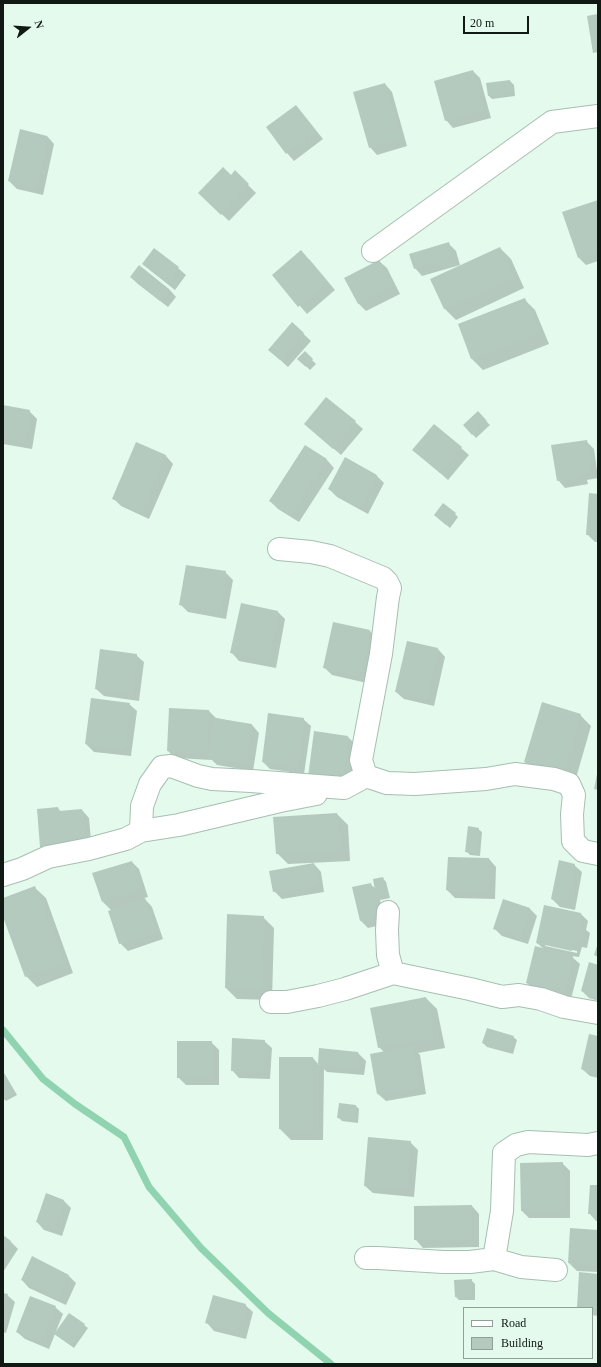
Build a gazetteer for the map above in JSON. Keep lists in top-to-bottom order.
{
  "legend": ["Road", "Building"],
  "scale_bar": "20 m",
  "north": "right"
}
